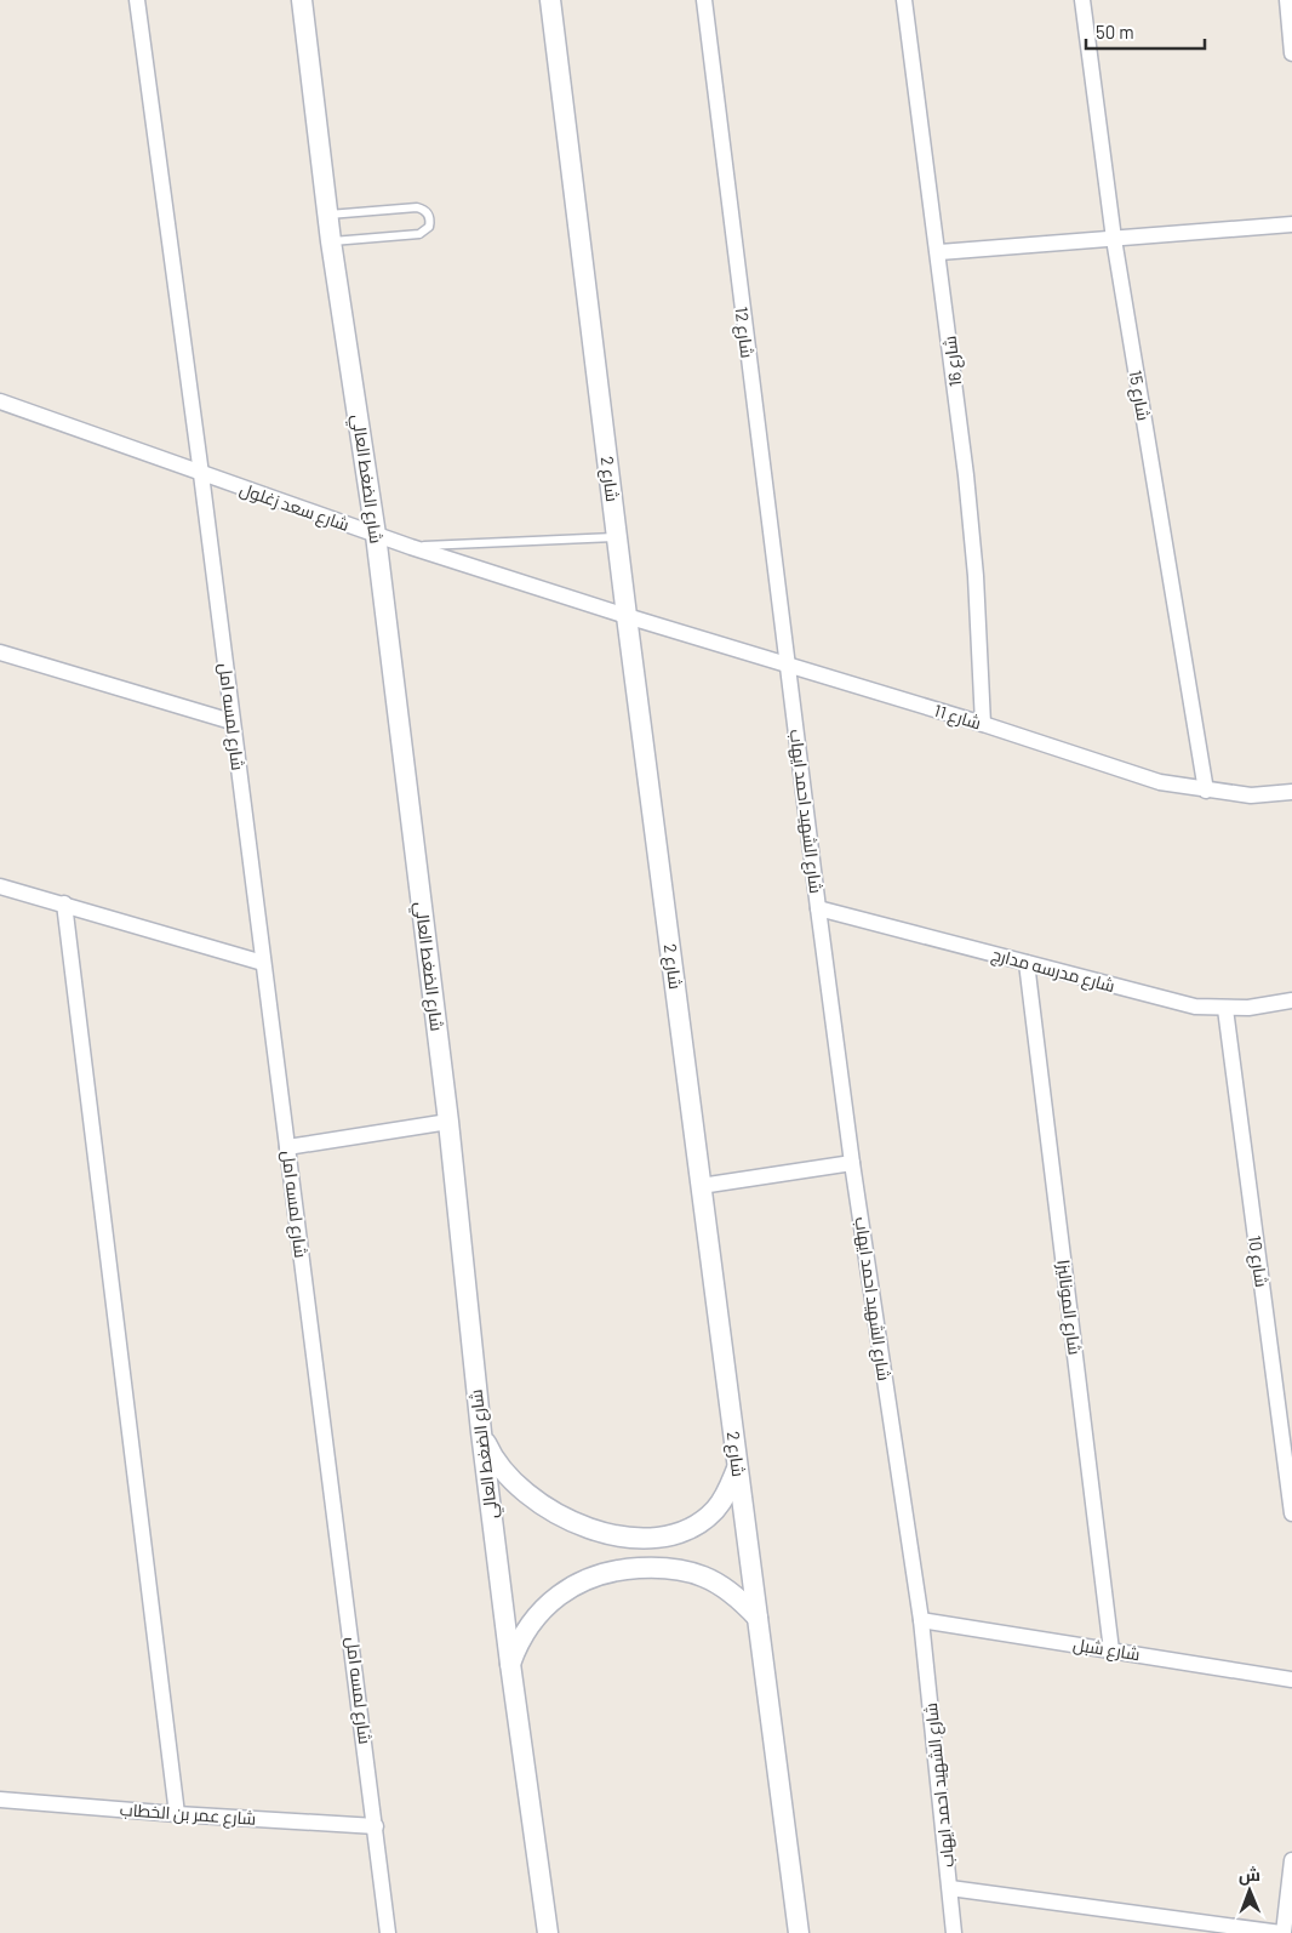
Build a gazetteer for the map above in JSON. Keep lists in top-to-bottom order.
{
  "streets": {
    "street": [
      "شارع 12",
      "شارع 16",
      "شارع 15",
      "شارع الضغط العالي",
      "شارع 2",
      "شارع سعد زغلول",
      "شارع لمسه امل",
      "شارع 11",
      "شارع الشهيد احمد ايهاب",
      "شارع مدرسه مدارج",
      "شارع 10",
      "شارع الموناليزا",
      "شارع شبل",
      "شارع عمر بن الخطاب"
    ]
  },
  "crossings": [
    ["شارع 12", "شارع 11"],
    ["شارع 12", "شارع الشهيد احمد ايهاب"],
    ["شارع 16", "شارع 11"],
    ["شارع 15", "شارع 11"],
    ["شارع الضغط العالي", "شارع سعد زغلول"],
    ["شارع 2", "شارع سعد زغلول"],
    ["شارع 2", "شارع 11"],
    ["شارع سعد زغلول", "شارع لمسه امل"],
    ["شارع سعد زغلول", "شارع 11"],
    ["شارع لمسه امل", "شارع عمر بن الخطاب"],
    ["شارع 11", "شارع الشهيد احمد ايهاب"],
    ["شارع الشهيد احمد ايهاب", "شارع مدرسه مدارج"],
    ["شارع الشهيد احمد ايهاب", "شارع شبل"],
    ["شارع مدرسه مدارج", "شارع 10"],
    ["شارع مدرسه مدارج", "شارع الموناليزا"],
    ["شارع الموناليزا", "شارع شبل"]
  ],
  "scale_bar": "50 m",
  "north": "top"
}
